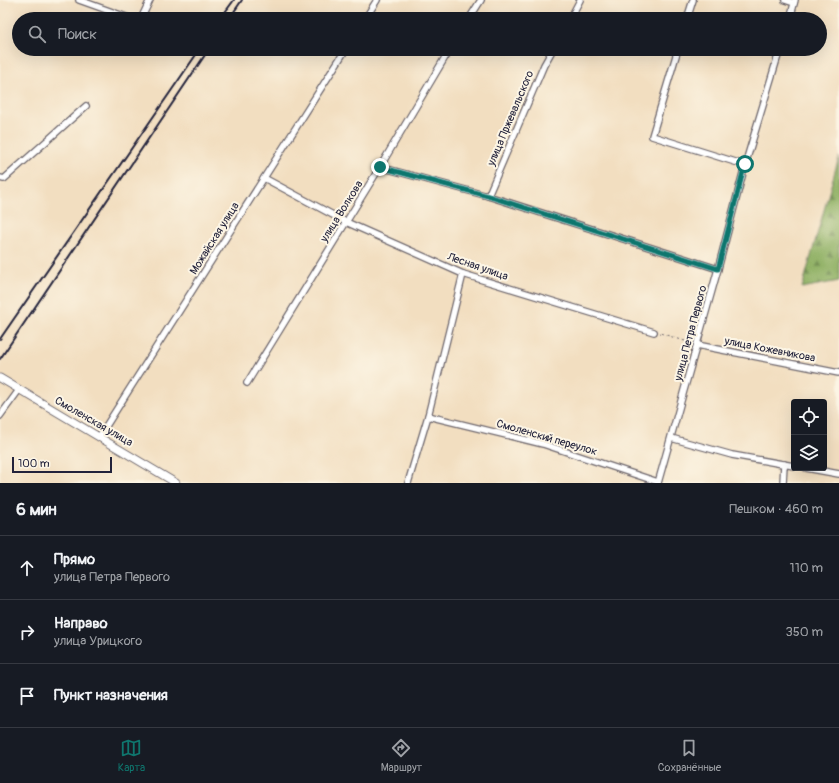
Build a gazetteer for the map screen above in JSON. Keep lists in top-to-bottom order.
{
  "streets": {
    "street": [
      "улица Пржевальского",
      "улица Волкова",
      "Можайская улица",
      "Лесная улица",
      "улица Петра Первого",
      "улица Кожевникова",
      "Смоленская улица",
      "Смоленский переулок"
    ]
  },
  "crossings": [
    ["улица Волкова", "Лесная улица"],
    ["Можайская улица", "Лесная улица"],
    ["Можайская улица", "Смоленская улица"],
    ["улица Петра Первого", "улица Кожевникова"],
    ["улица Петра Первого", "Смоленский переулок"]
  ],
  "scale_bar": "100 m",
  "page": {
    "search": "Поиск",
    "scale": "100 m",
    "heading": ["6 мин", "Пешком · 460 m"],
    "list": [
      ["Прямо", "улица Петра Первого", "110 m"],
      ["Направо", "улица Урицкого", "350 m"],
      "Пункт назначения"
    ],
    "nav": ["Карта", "Маршрут", "Сохранённые"]
  }
}
